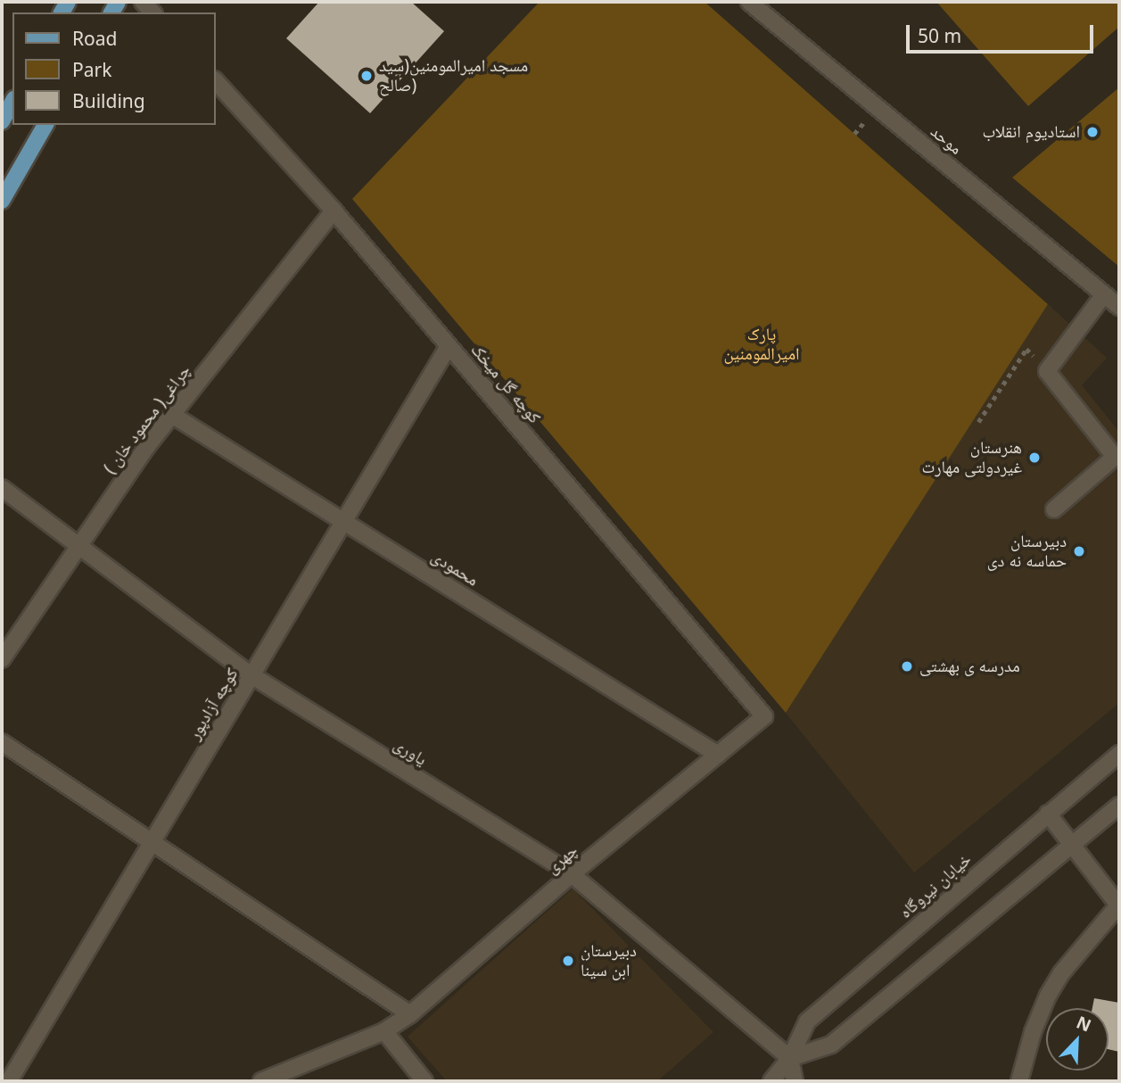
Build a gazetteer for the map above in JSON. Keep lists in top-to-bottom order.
{
  "streets": {
    "street": [
      "موحد",
      "کوچه گل میخک",
      "چراغی( محمود خان )",
      "محمودی",
      "کوچه آزادپور",
      "یاوری",
      "چهری",
      "خیابان نیروگاه"
    ]
  },
  "crossings": [
    ["کوچه گل میخک", "چراغی( محمود خان )"],
    ["کوچه گل میخک", "کوچه آزادپور"],
    ["کوچه گل میخک", "چهری"],
    ["چراغی( محمود خان )", "محمودی"],
    ["چراغی( محمود خان )", "یاوری"],
    ["محمودی", "کوچه آزادپور"],
    ["محمودی", "چهری"],
    ["کوچه آزادپور", "یاوری"],
    ["یاوری", "چهری"],
    ["یاوری", "خیابان نیروگاه"]
  ],
  "parks": ["پارک امیرالمومنین"],
  "places": [
    "مسجد امیرالمومنین(سید صالح)",
    "استادیوم انقلاب",
    "هنرستان غیردولتی مهارت",
    "دبیرستان حماسه نه دی",
    "مدرسه ی بهشتی",
    "دبیرستان ابن سینا"
  ],
  "legend": ["Road", "Park", "Building"],
  "scale_bar": "50 m",
  "north": "top right"
}
